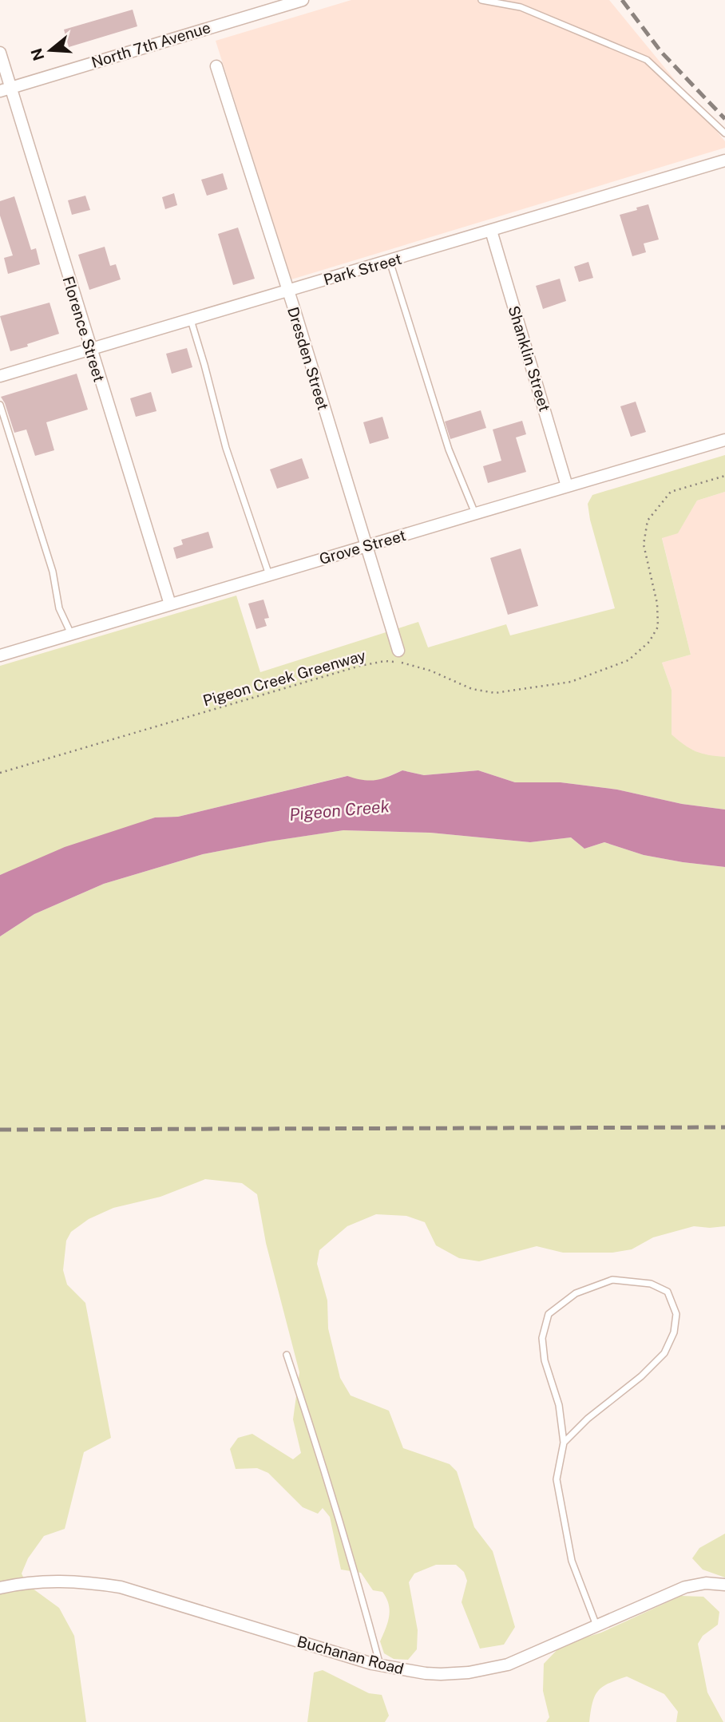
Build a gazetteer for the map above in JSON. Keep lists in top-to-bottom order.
{
  "streets": {
    "street": [
      "North 7th Avenue",
      "Park Street",
      "Florence Street",
      "Dresden Street",
      "Shanklin Street",
      "Grove Street",
      "Buchanan Road"
    ],
    "path": ["Pigeon Creek Greenway"]
  },
  "crossings": [
    ["North 7th Avenue", "Florence Street"],
    ["Park Street", "Florence Street"],
    ["Park Street", "Dresden Street"],
    ["Park Street", "Shanklin Street"],
    ["Florence Street", "Grove Street"],
    ["Dresden Street", "Grove Street"],
    ["Shanklin Street", "Grove Street"]
  ],
  "water": ["Pigeon Creek"],
  "north": "left"
}
